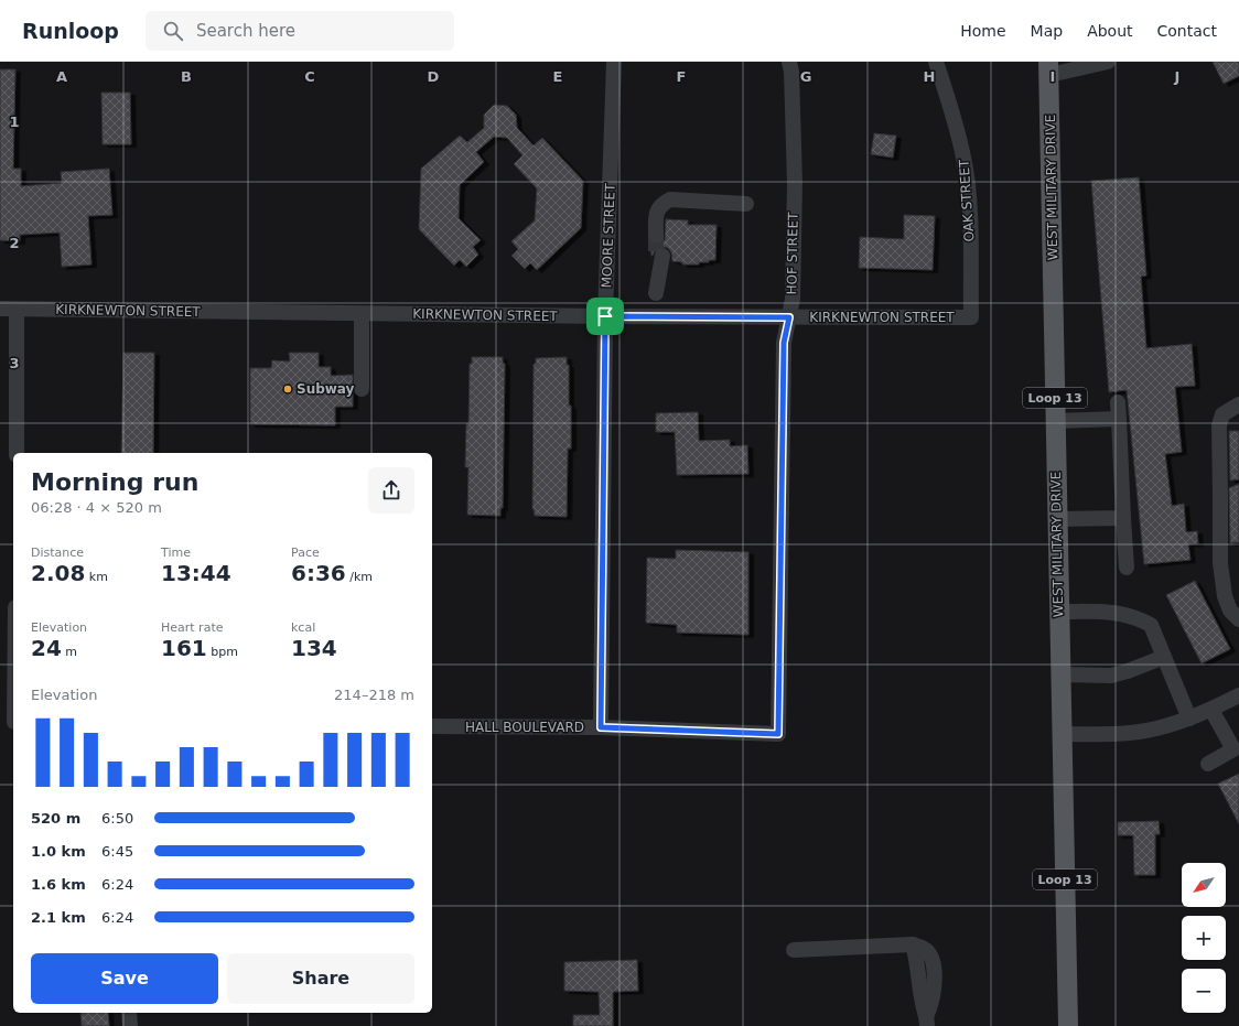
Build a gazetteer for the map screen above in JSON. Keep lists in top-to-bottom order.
{
  "streets": {
    "main road": ["WEST MILITARY DRIVE", "Loop 13"],
    "street": [
      "OAK STREET",
      "MOORE STREET",
      "HOF STREET",
      "KIRKNEWTON STREET",
      "HALL BOULEVARD"
    ]
  },
  "crossings": [
    ["OAK STREET", "KIRKNEWTON STREET"],
    ["MOORE STREET", "KIRKNEWTON STREET"],
    ["MOORE STREET", "HALL BOULEVARD"],
    ["HOF STREET", "KIRKNEWTON STREET"],
    ["HOF STREET", "HALL BOULEVARD"]
  ],
  "places": ["Subway"],
  "north": "bottom left",
  "page": {
    "header": "Runloop",
    "search": "Search here",
    "nav": [
      "Home",
      "Map",
      "About",
      "Contact"
    ],
    "heading": ["Morning run", "06:28 · 4 × 520 m"],
    "stats": [
      ["Distance", "2.08 km"],
      ["Time", "13:44"],
      ["Pace", "6:36 /km"],
      ["Elevation", "24 m"],
      ["Heart rate", "161 bpm"],
      ["kcal", "134"]
    ],
    "chart": ["Elevation", "214–218 m"],
    "list": [
      {
        "name": "520 m",
        "note": "6:50"
      },
      {
        "name": "1.0 km",
        "note": "6:45"
      },
      {
        "name": "1.6 km",
        "note": "6:24"
      },
      {
        "name": "2.1 km",
        "note": "6:24"
      }
    ],
    "map_buttons": ["+", "−"],
    "buttons": ["Save", "Share"]
  },
  "grid": {
    "columns": [
      "A",
      "B",
      "C",
      "D",
      "E",
      "F",
      "G",
      "H",
      "I",
      "J"
    ],
    "rows": ["1", "2", "3"]
  }
}
